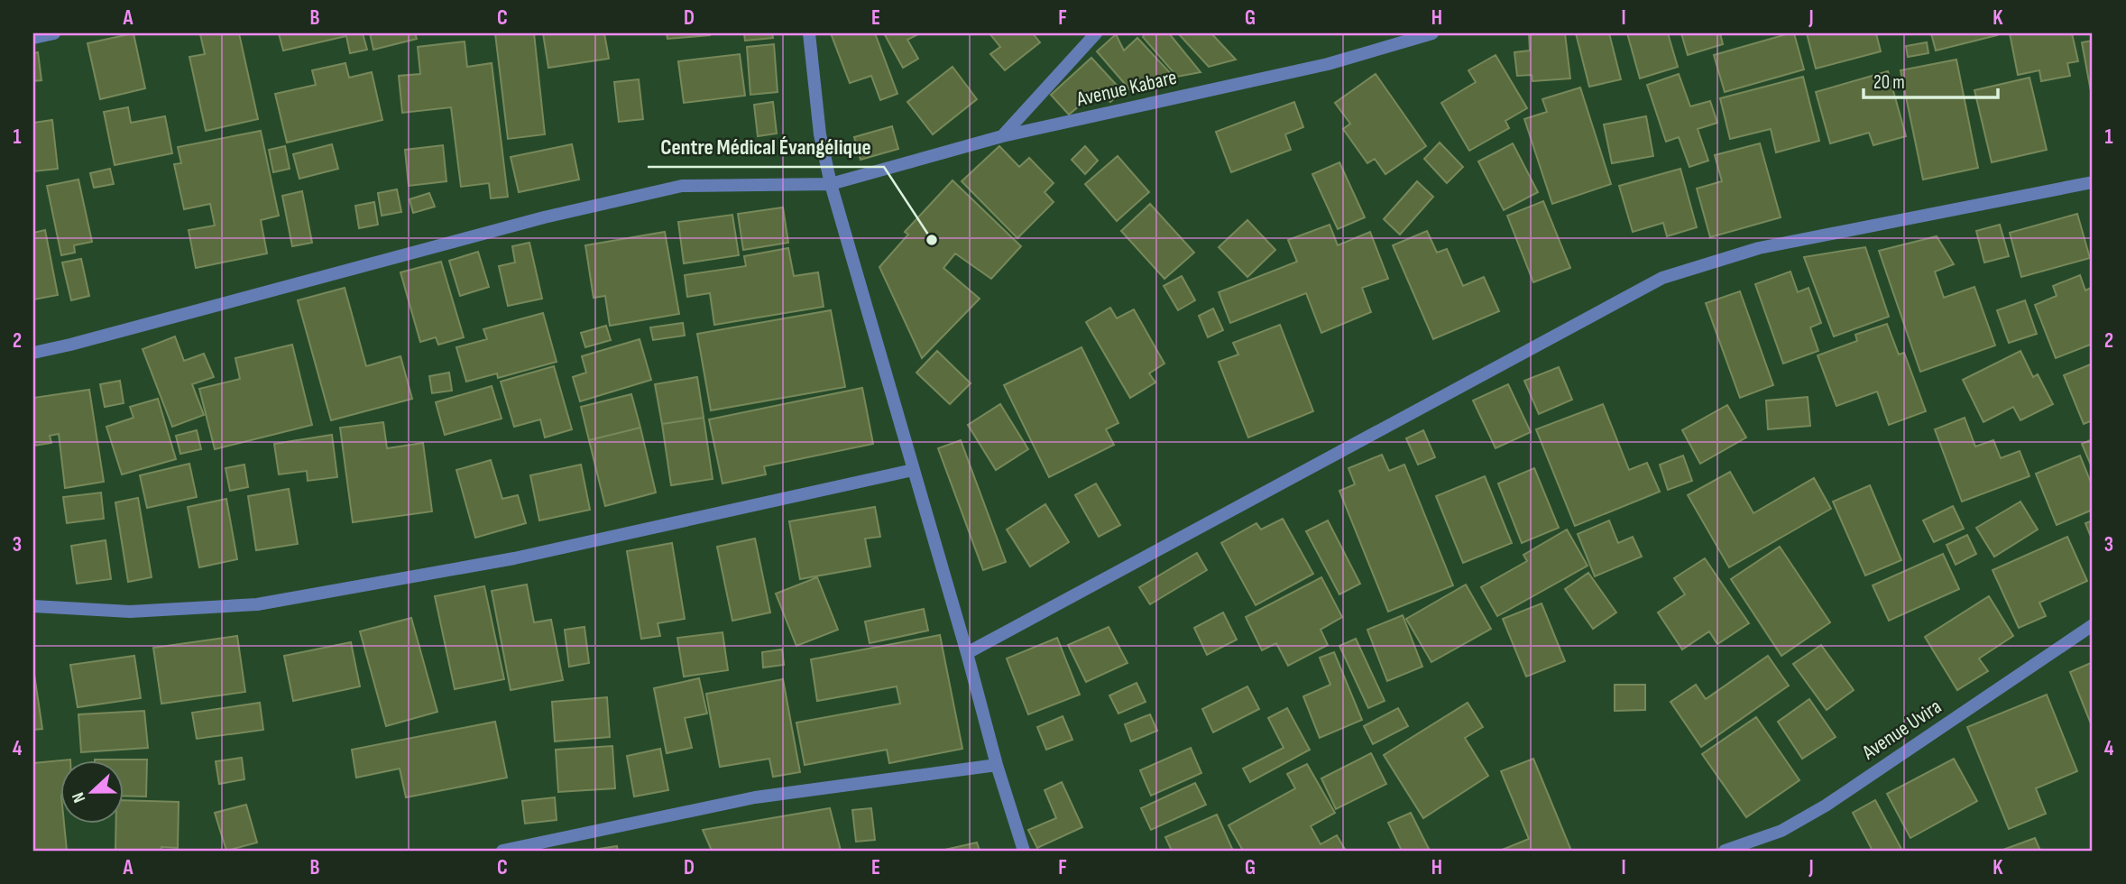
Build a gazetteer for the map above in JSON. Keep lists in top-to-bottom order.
{
  "streets": {
    "street": ["Avenue Kabare", "Avenue Uvira"]
  },
  "places": ["Centre Médical Évangélique"],
  "scale_bar": "20 m",
  "north": "left",
  "grid": {
    "columns": [
      "A",
      "B",
      "C",
      "D",
      "E",
      "F",
      "G",
      "H",
      "I",
      "J",
      "K"
    ],
    "rows": [
      "1",
      "2",
      "3",
      "4"
    ]
  }
}
